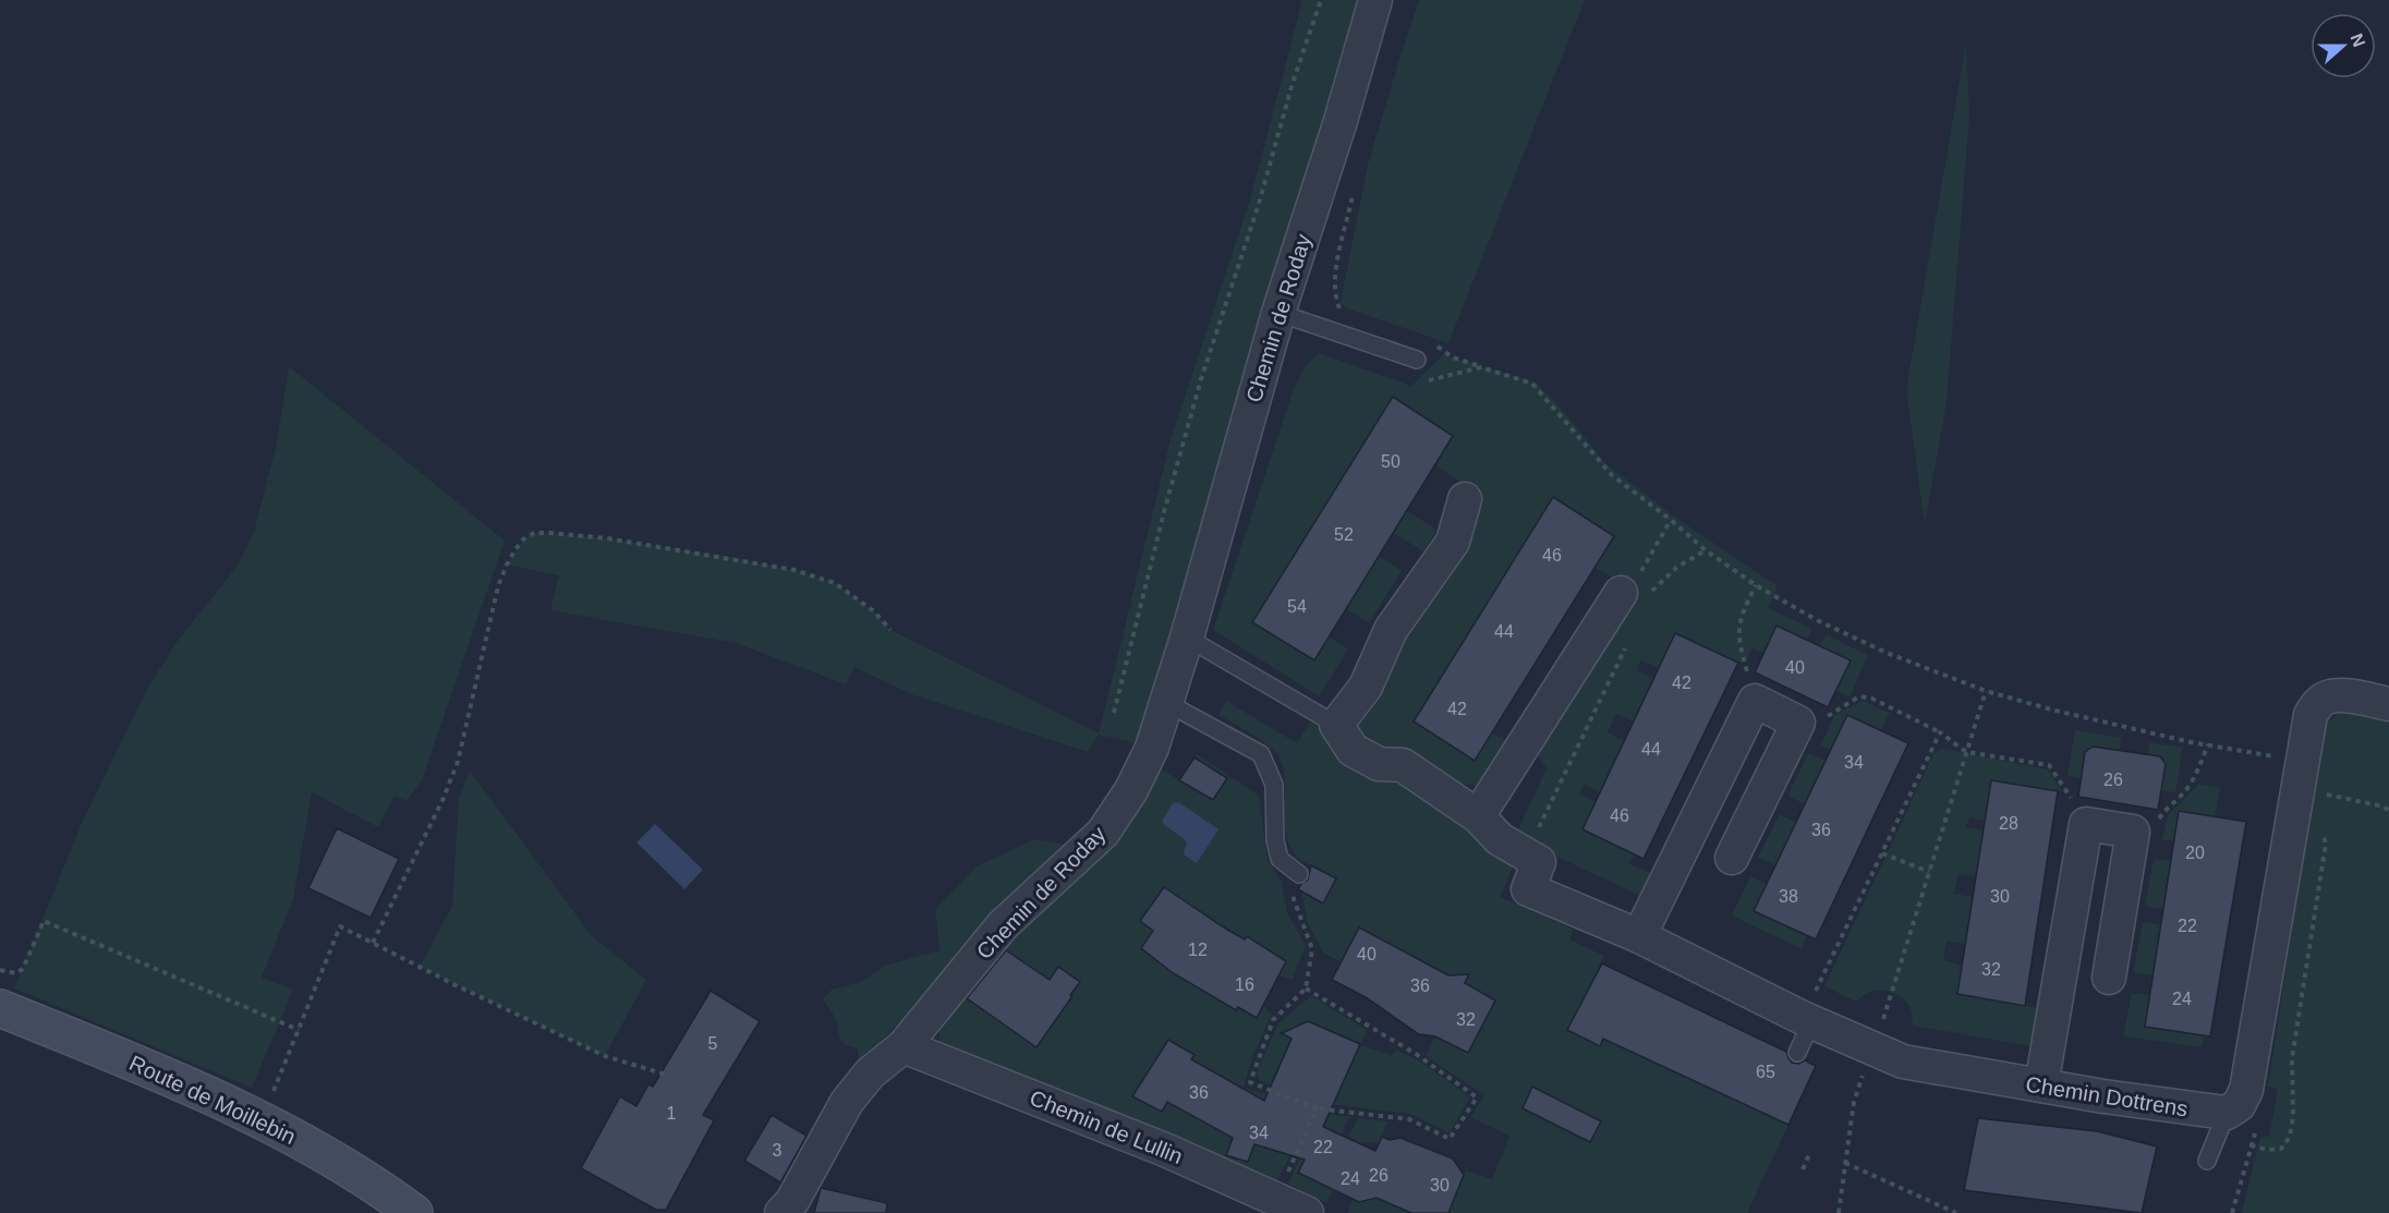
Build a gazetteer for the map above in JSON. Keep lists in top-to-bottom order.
{
  "streets": {
    "street": [
      "Chemin de Roday",
      "Chemin Dottrens",
      "Route de Moillebin",
      "Chemin de Lullin"
    ]
  },
  "crossings": [
    ["Chemin de Roday", "Chemin de Lullin"]
  ],
  "house_numbers": [
    "50",
    "52",
    "46",
    "54",
    "44",
    "40",
    "42",
    "42",
    "44",
    "34",
    "26",
    "46",
    "28",
    "36",
    "20",
    "38",
    "30",
    "22",
    "12",
    "40",
    "32",
    "16",
    "36",
    "24",
    "32",
    "5",
    "65",
    "36",
    "1",
    "34",
    "22",
    "3",
    "26",
    "24",
    "30"
  ],
  "north": "right"
}
